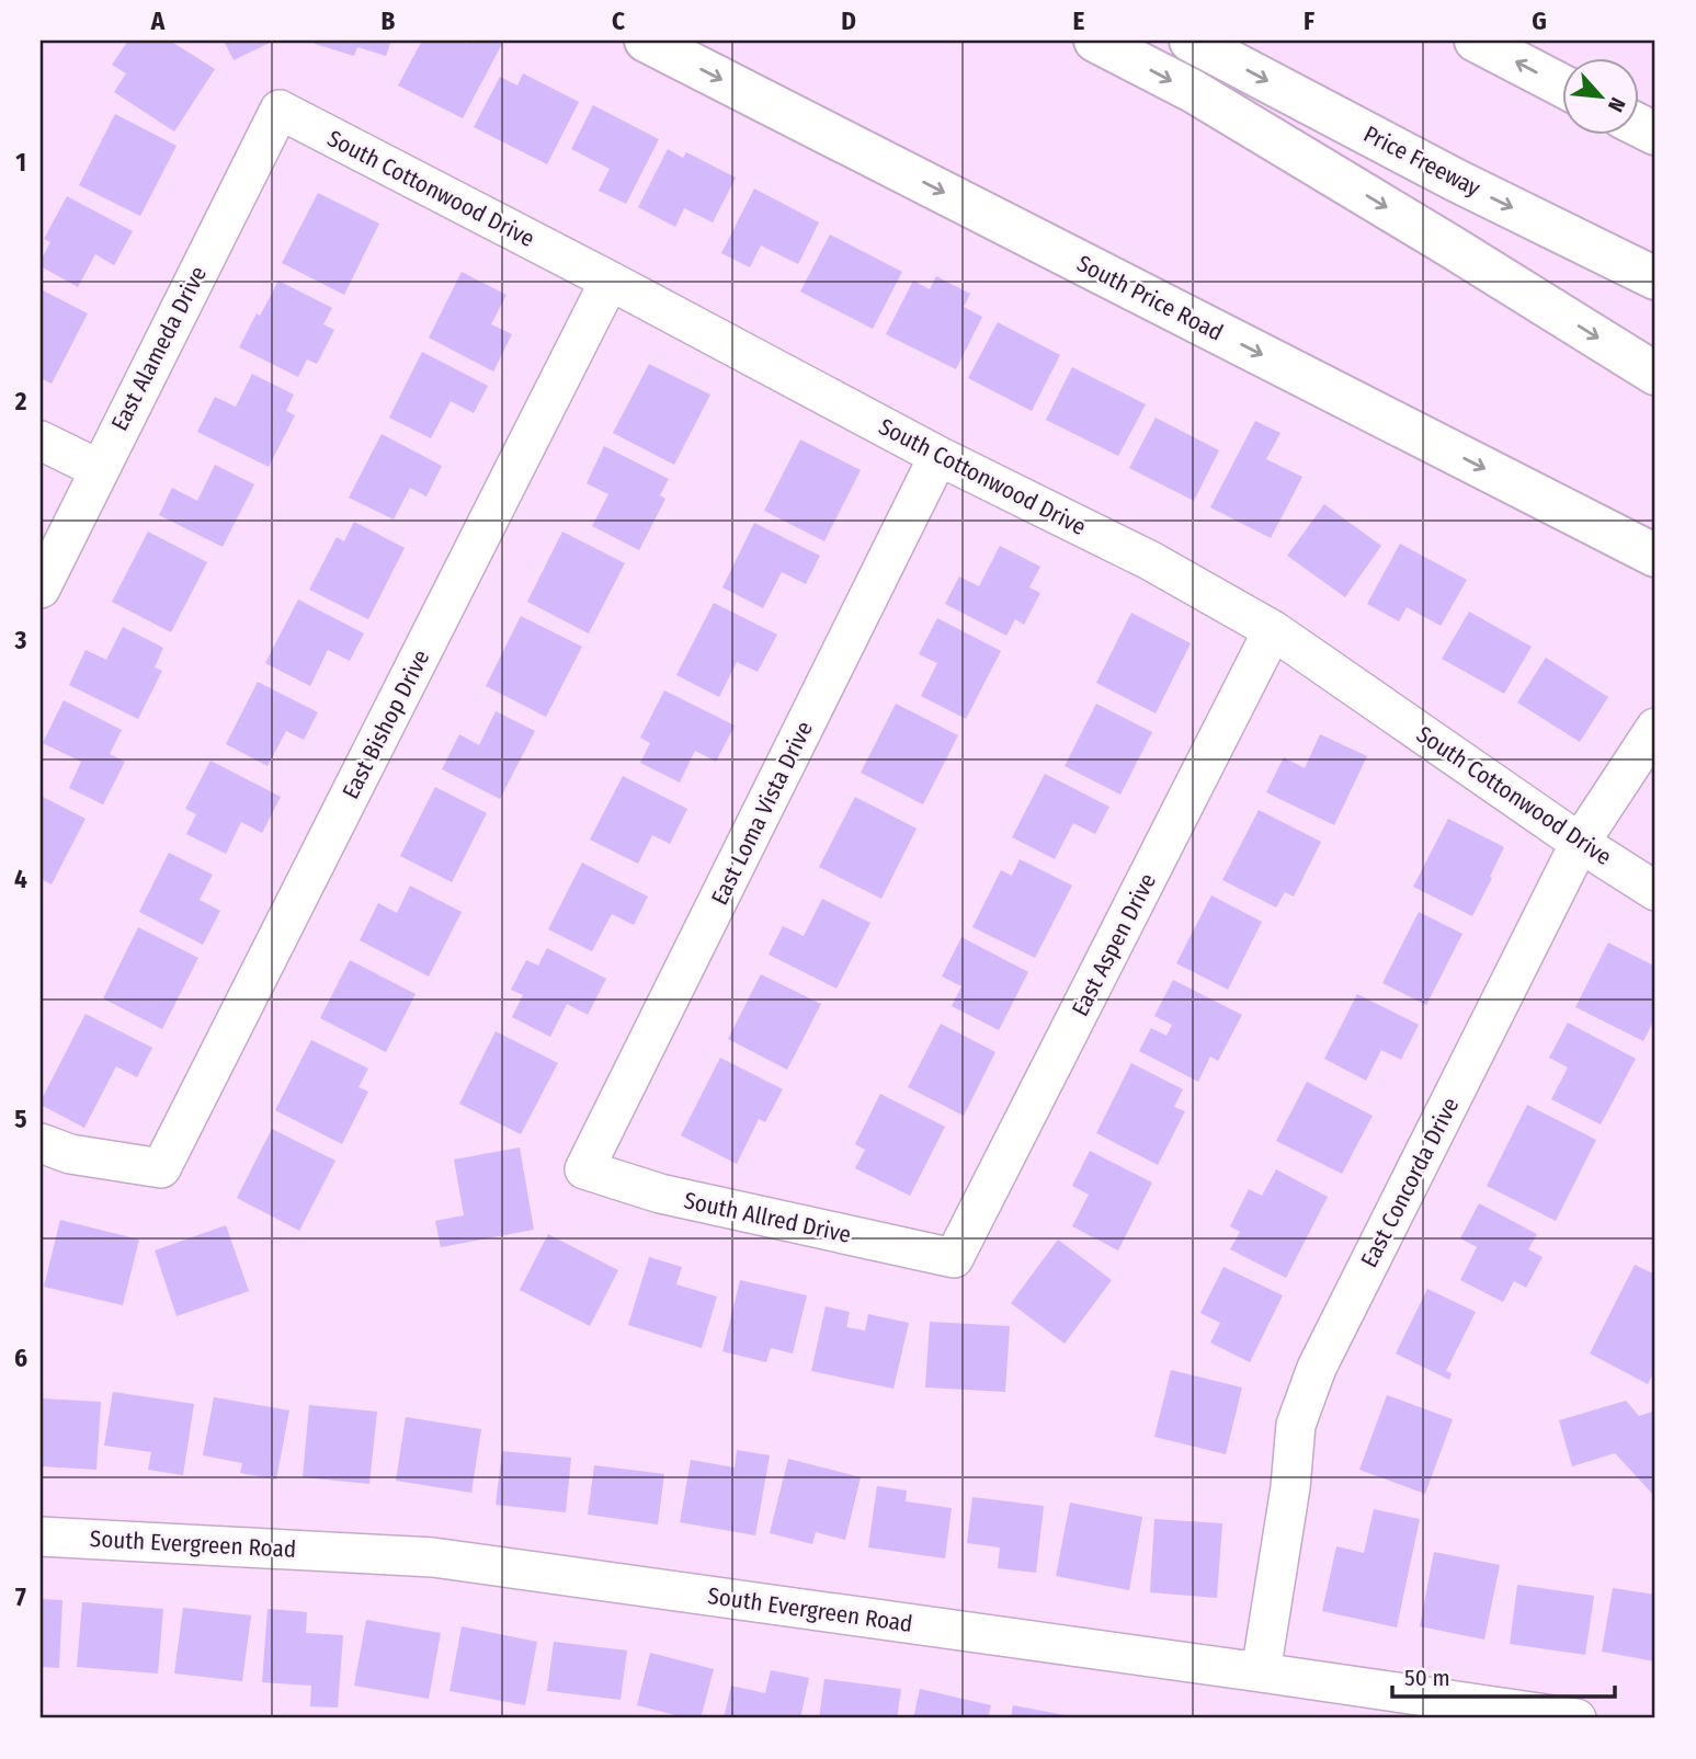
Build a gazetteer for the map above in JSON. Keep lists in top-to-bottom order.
{
  "streets": {
    "main road": ["Price Freeway", "South Price Road"],
    "street": [
      "South Cottonwood Drive",
      "East Alameda Drive",
      "East Bishop Drive",
      "East Loma Vista Drive",
      "East Aspen Drive",
      "East Concorda Drive",
      "South Allred Drive",
      "South Evergreen Road"
    ]
  },
  "crossings": [
    ["South Cottonwood Drive", "East Alameda Drive"],
    ["South Cottonwood Drive", "East Bishop Drive"],
    ["South Cottonwood Drive", "East Loma Vista Drive"],
    ["South Cottonwood Drive", "East Aspen Drive"],
    ["South Cottonwood Drive", "East Concorda Drive"],
    ["East Loma Vista Drive", "South Allred Drive"],
    ["East Aspen Drive", "South Allred Drive"],
    ["East Concorda Drive", "South Evergreen Road"]
  ],
  "scale_bar": "50 m",
  "north": "bottom right",
  "grid": {
    "columns": [
      "A",
      "B",
      "C",
      "D",
      "E",
      "F",
      "G"
    ],
    "rows": [
      "1",
      "2",
      "3",
      "4",
      "5",
      "6",
      "7"
    ]
  }
}
